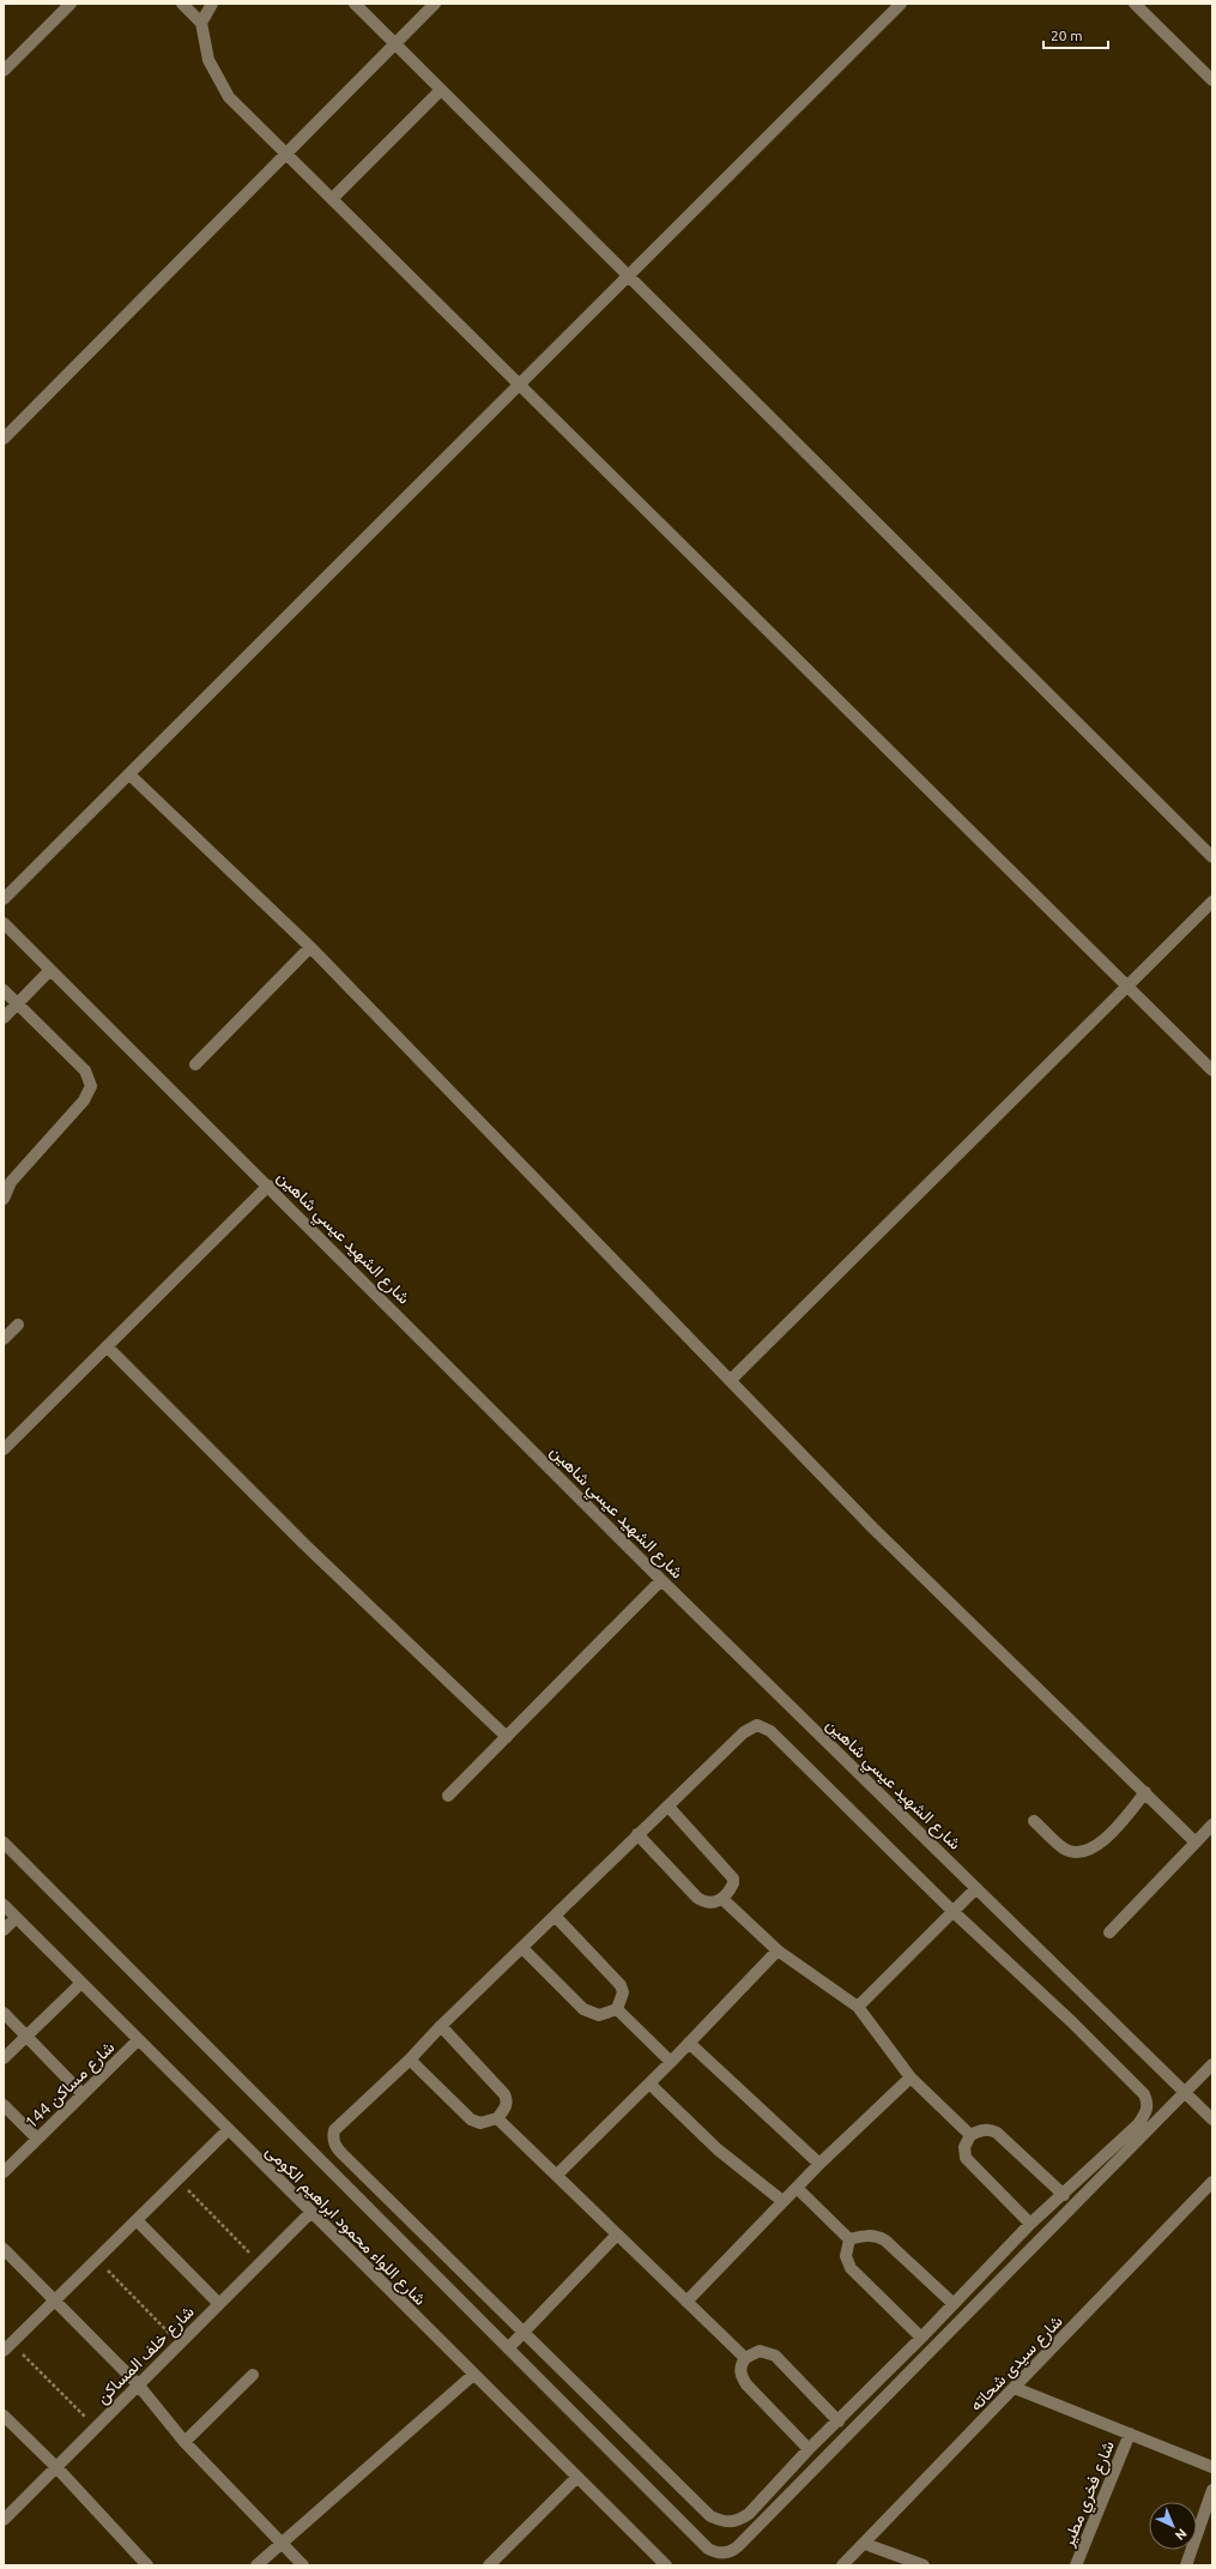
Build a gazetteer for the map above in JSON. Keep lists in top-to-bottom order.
{
  "streets": {
    "street": [
      "شارع الشهيد عيسي شاهين",
      "شارع مساكن 144",
      "شارع اللواء محمود ابراهيم الكومى",
      "شارع خلف المساكن",
      "شارع سيدى شحاته",
      "شارع فخري مطير"
    ]
  },
  "crossings": [
    ["شارع مساكن 144", "شارع اللواء محمود ابراهيم الكومى"],
    ["شارع اللواء محمود ابراهيم الكومى", "شارع خلف المساكن"]
  ],
  "scale_bar": "20 m",
  "north": "bottom right"
}
